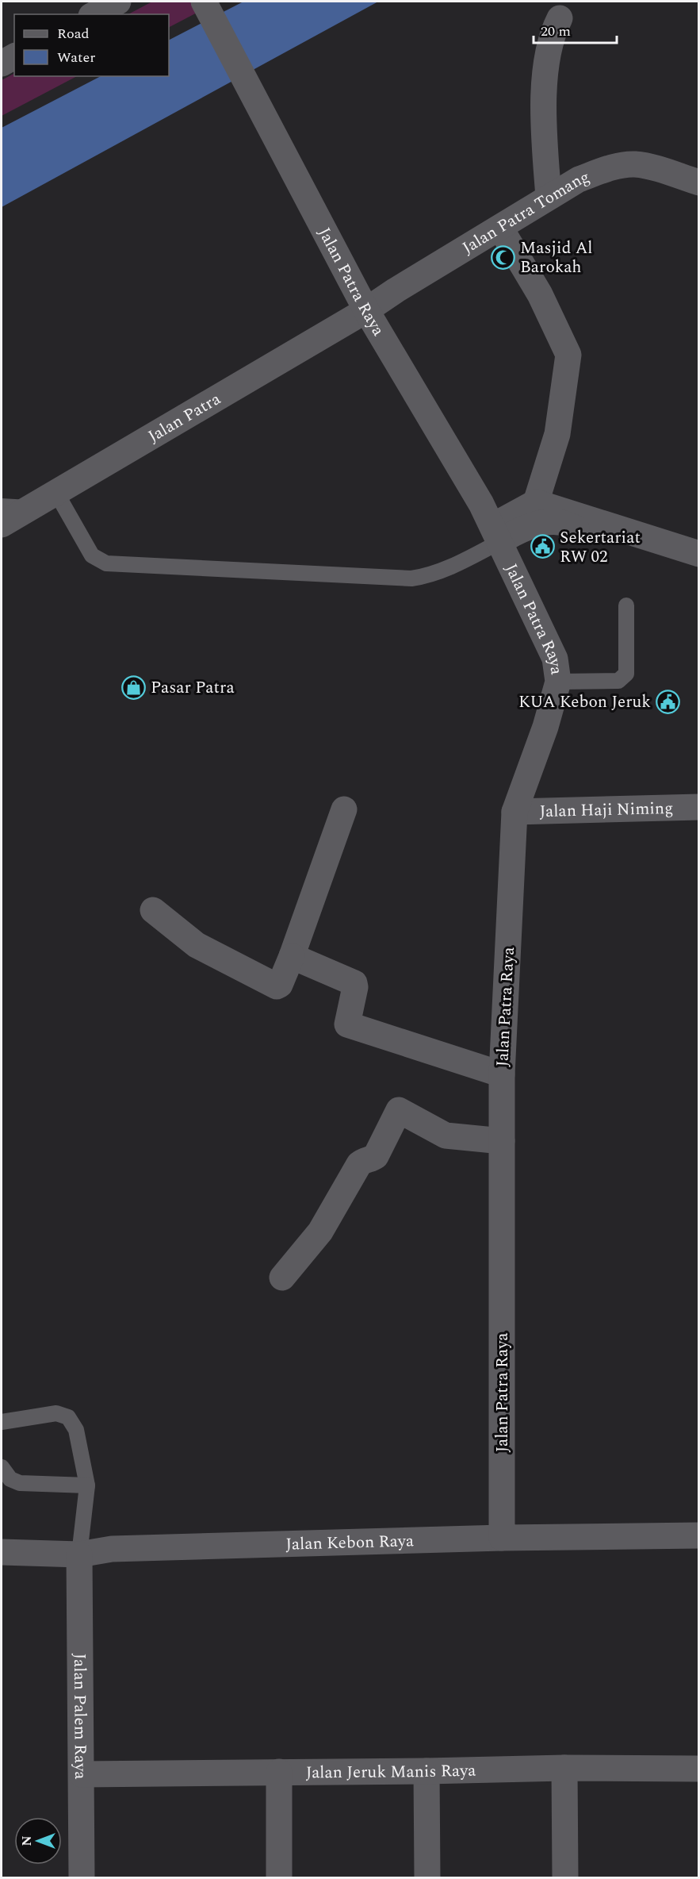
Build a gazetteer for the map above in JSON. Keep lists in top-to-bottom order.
{
  "streets": {
    "street": [
      "Jalan Patra Tomang",
      "Jalan Patra Raya",
      "Jalan Patra",
      "Jalan Haji Niming",
      "Jalan Kebon Raya",
      "Jalan Palem Raya",
      "Jalan Jeruk Manis Raya"
    ]
  },
  "crossings": [
    ["Jalan Patra Tomang", "Jalan Patra Raya"],
    ["Jalan Patra Tomang", "Jalan Patra"],
    ["Jalan Patra Raya", "Jalan Patra"],
    ["Jalan Patra Raya", "Jalan Haji Niming"],
    ["Jalan Patra Raya", "Jalan Kebon Raya"],
    ["Jalan Kebon Raya", "Jalan Palem Raya"],
    ["Jalan Palem Raya", "Jalan Jeruk Manis Raya"]
  ],
  "places": {
    "mosque": ["Masjid Al Barokah"],
    "public building": ["Sekertariat RW 02", "KUA Kebon Jeruk"],
    "shop": ["Pasar Patra"]
  },
  "legend": ["Road", "Water"],
  "scale_bar": "20 m",
  "north": "left"
}
